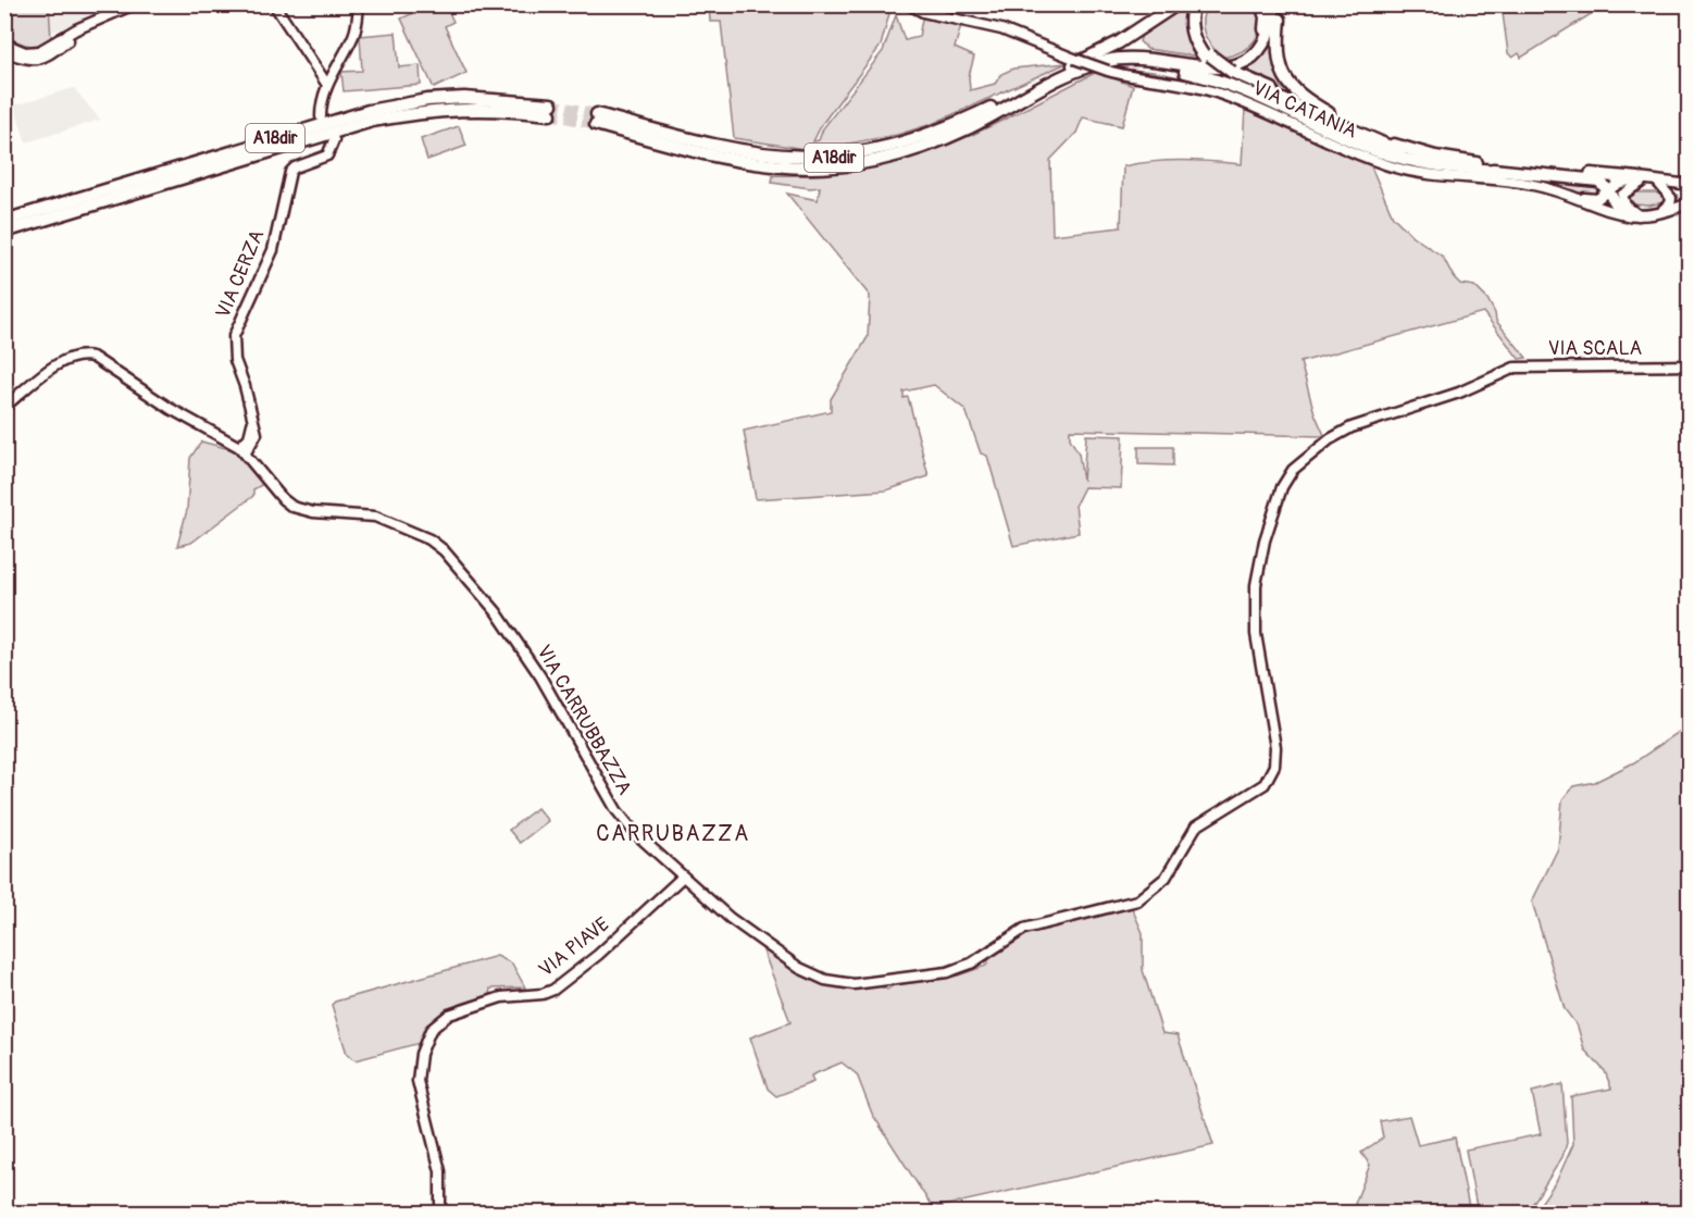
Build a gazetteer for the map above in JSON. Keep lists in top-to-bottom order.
{
  "streets": {
    "highway": ["A18dir"],
    "main road": [
      "VIA CATANIA",
      "VIA CERZA",
      "VIA SCALA",
      "VIA CARRUBBAZZA",
      "VIA PIAVE"
    ]
  },
  "crossings": [
    ["VIA CERZA", "VIA CARRUBBAZZA"],
    ["VIA SCALA", "VIA CARRUBBAZZA"],
    ["VIA CARRUBBAZZA", "VIA PIAVE"]
  ],
  "districts": ["CARRUBAZZA"]
}
